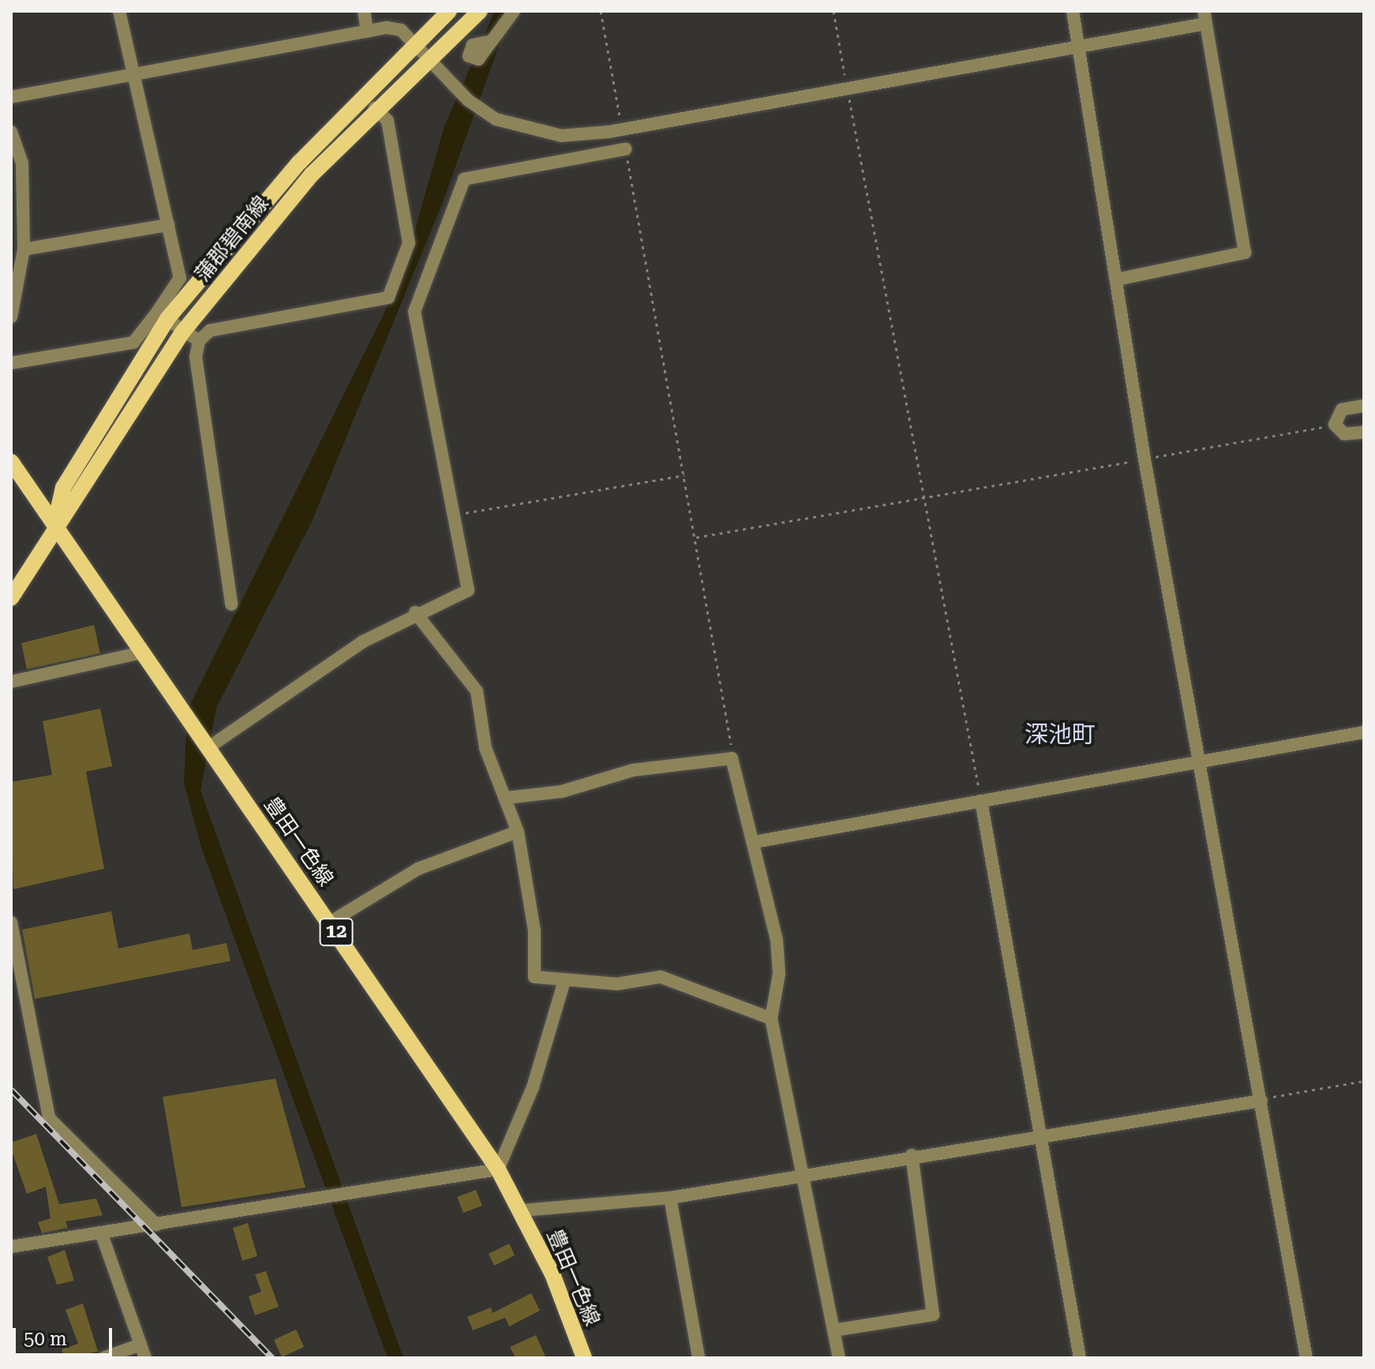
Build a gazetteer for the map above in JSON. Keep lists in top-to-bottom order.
{
  "streets": {
    "main road": ["蒲郡碧南線", "豊田一色線", "12"]
  },
  "crossings": [
    ["蒲郡碧南線", "豊田一色線"]
  ],
  "districts": ["深池町"],
  "scale_bar": "50 m"
}
